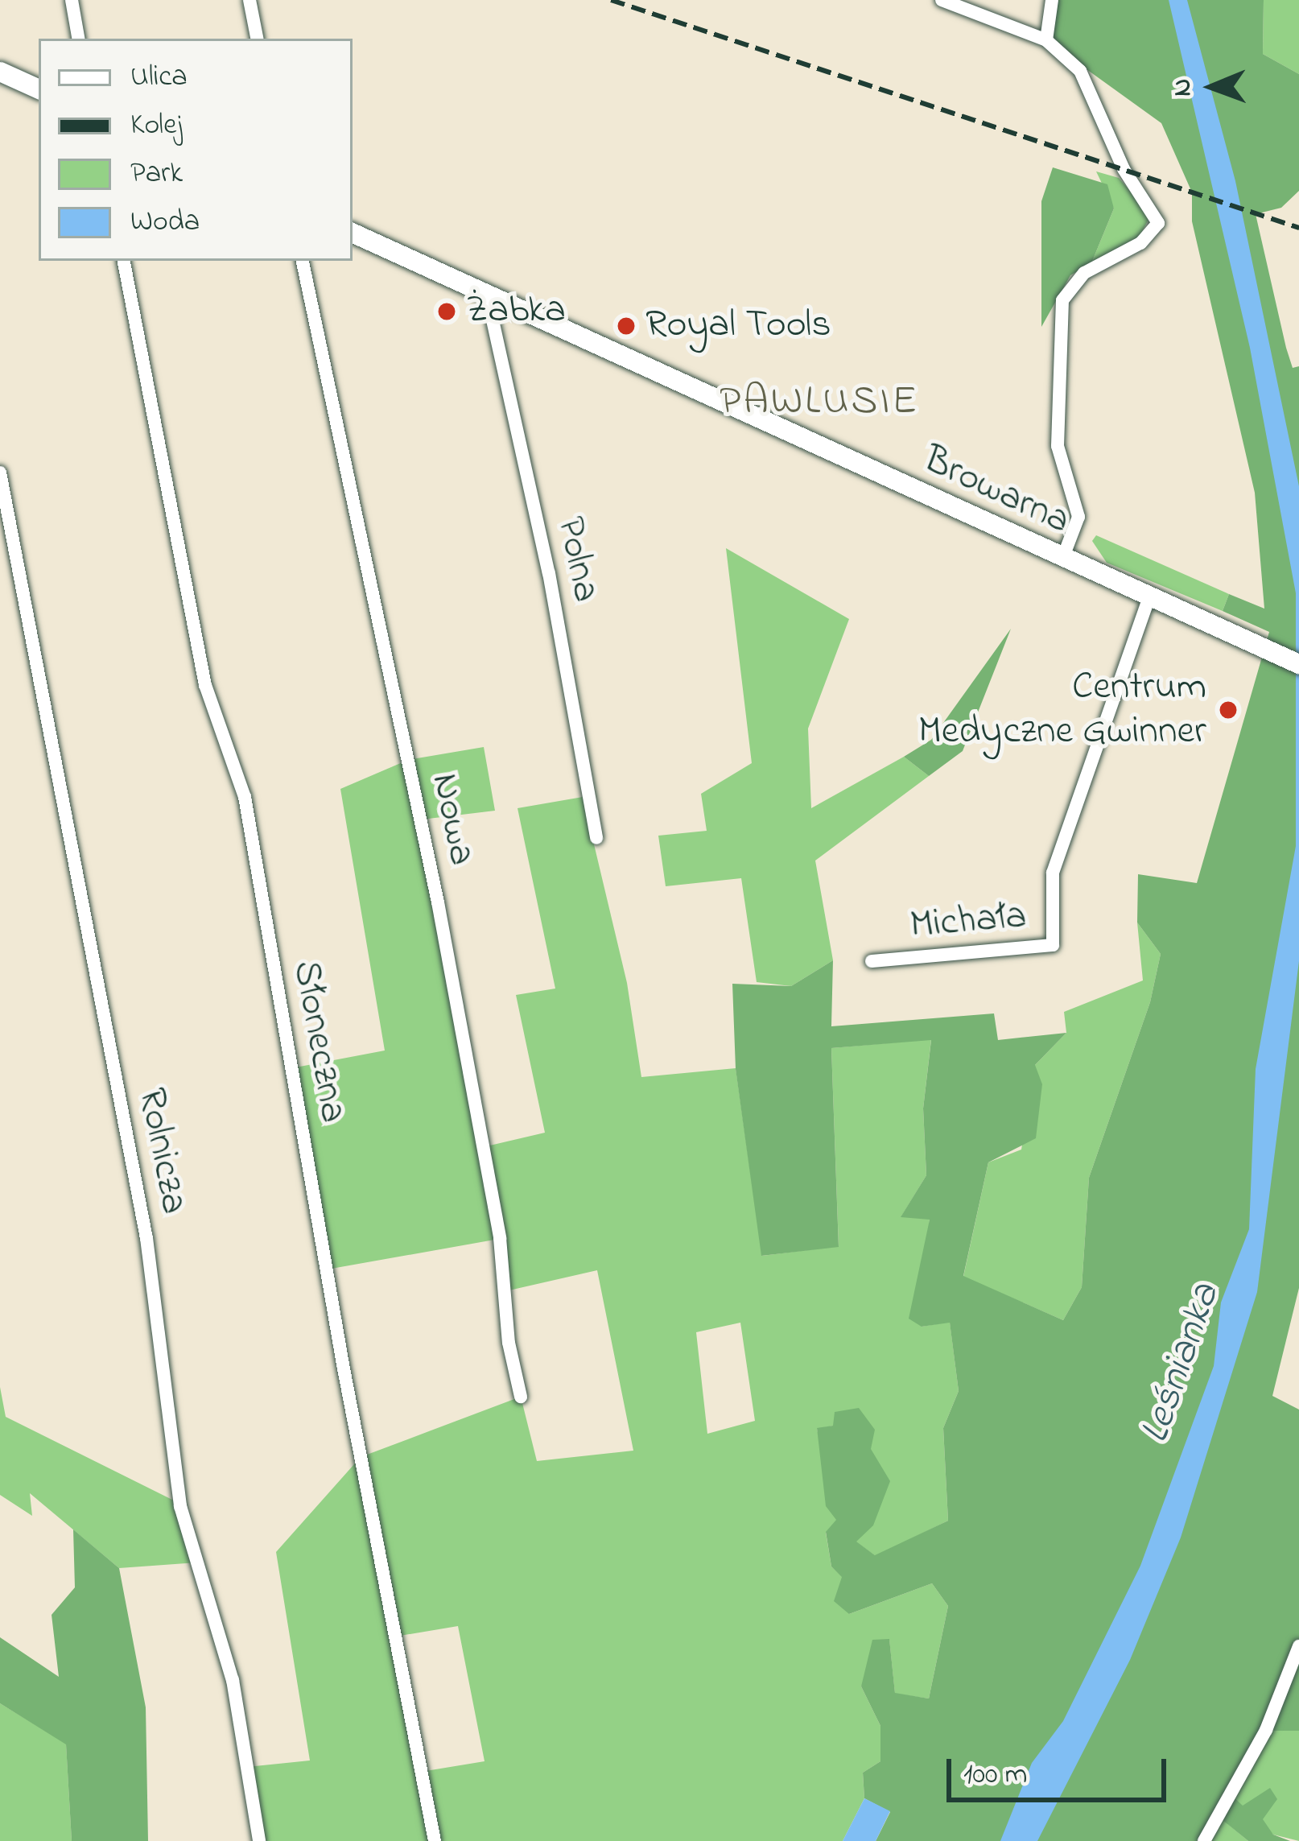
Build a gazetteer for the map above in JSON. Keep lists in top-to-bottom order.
{
  "streets": {
    "street": [
      "Browarna",
      "Polna",
      "Nowa",
      "Michała",
      "Słoneczna",
      "Rolnicza"
    ]
  },
  "crossings": [
    ["Browarna", "Polna"],
    ["Browarna", "Michała"]
  ],
  "districts": ["PAWLUSIE"],
  "water": ["Leśnianka"],
  "places": ["Żabka", "Royal Tools", "Centrum Medyczne Gwinner"],
  "legend": [
    "Ulica",
    "Kolej",
    "Park",
    "Woda"
  ],
  "scale_bar": "100 m",
  "north": "left"
}
